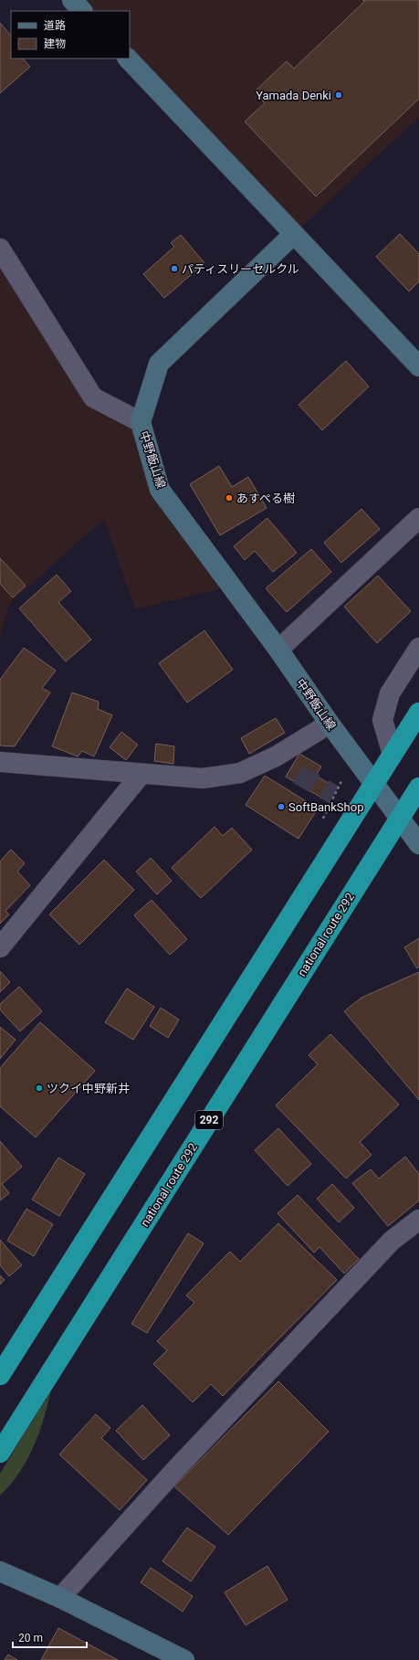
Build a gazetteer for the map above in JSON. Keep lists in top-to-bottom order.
{
  "streets": {
    "highway": ["national route 292", "292"],
    "main road": ["中野飯山線"]
  },
  "crossings": [
    ["中野飯山線", "national route 292"]
  ],
  "places": [
    "Yamada Denki",
    "パティスリーセルクル",
    "あすぺる樹",
    "SoftBankShop",
    "ツクイ中野新井"
  ],
  "legend": ["道路", "建物"],
  "scale_bar": "20 m"
}
